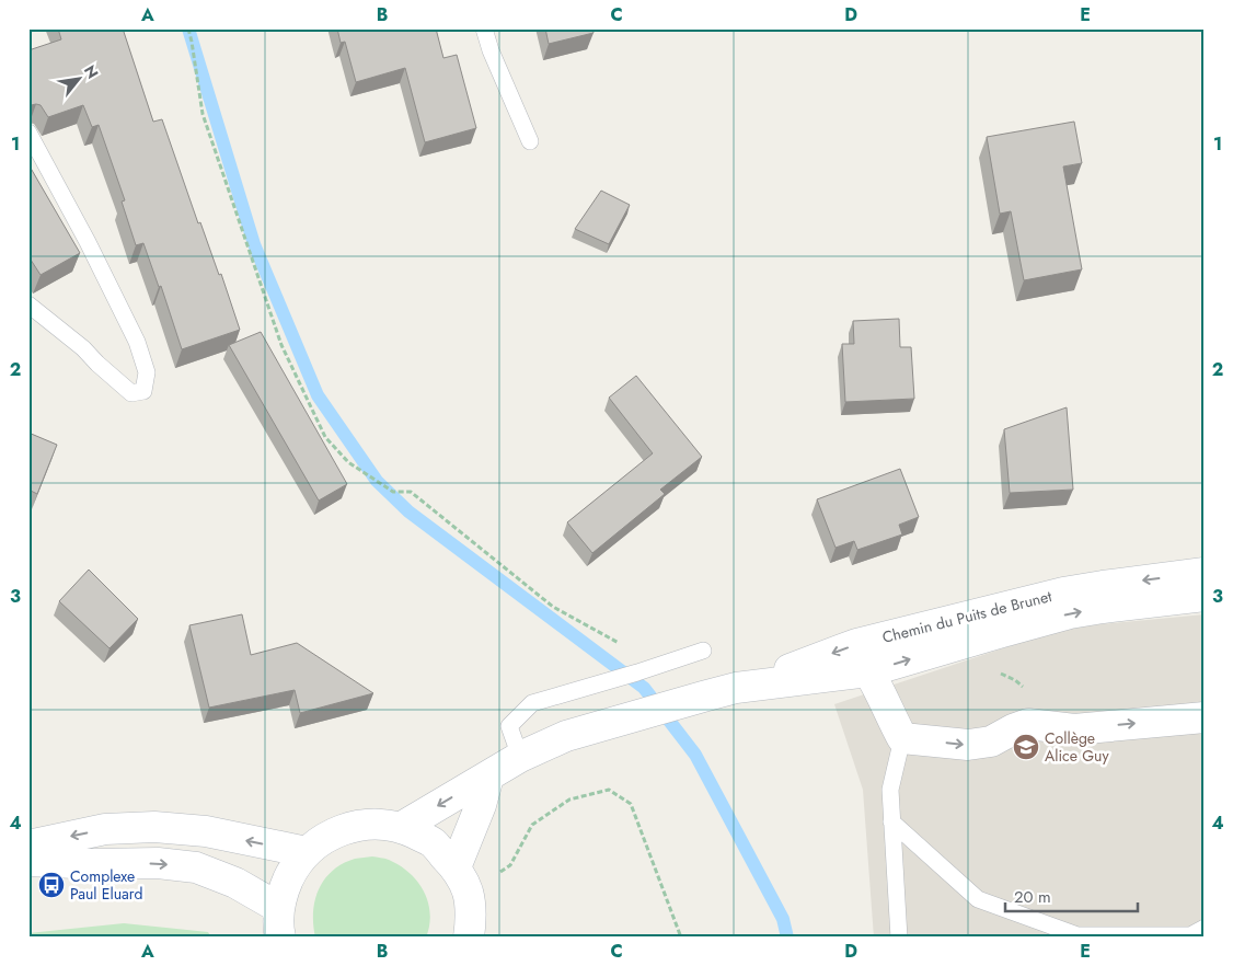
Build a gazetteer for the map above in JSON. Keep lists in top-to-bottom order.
{
  "streets": {
    "street": ["Chemin du Puits de Brunet"]
  },
  "places": {
    "school or university": ["Collège Alice Guy"],
    "bus stop": ["Complexe Paul Eluard"]
  },
  "scale_bar": "20 m",
  "north": "top right",
  "grid": {
    "columns": [
      "A",
      "B",
      "C",
      "D",
      "E"
    ],
    "rows": [
      "1",
      "2",
      "3",
      "4"
    ]
  }
}
